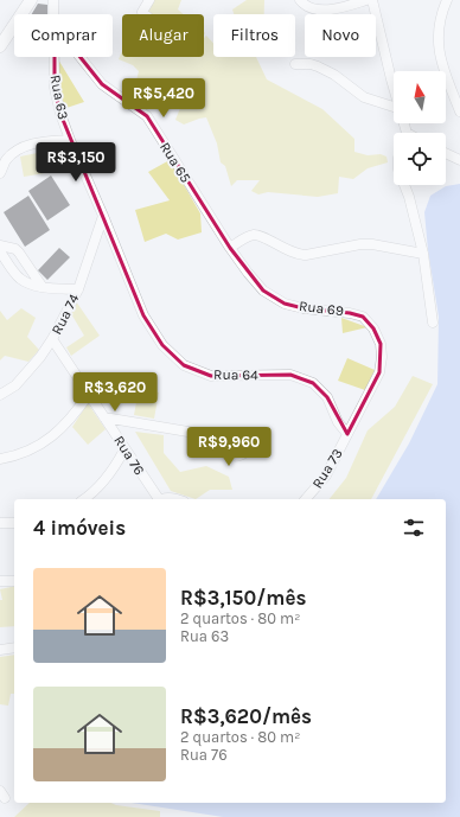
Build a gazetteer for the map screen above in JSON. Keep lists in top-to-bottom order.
{
  "streets": {
    "street": [
      "Rua 63",
      "Rua 65",
      "Rua 69",
      "Rua 74",
      "Rua 64",
      "Rua 76",
      "Rua 73"
    ]
  },
  "crossings": [
    ["Rua 63", "Rua 74"],
    ["Rua 63", "Rua 64"],
    ["Rua 65", "Rua 69"],
    ["Rua 69", "Rua 64"],
    ["Rua 69", "Rua 73"],
    ["Rua 74", "Rua 64"],
    ["Rua 74", "Rua 76"],
    ["Rua 64", "Rua 73"]
  ],
  "north": "top",
  "page": {
    "chip": [
      "Comprar",
      "Alugar",
      "Filtros",
      "Novo"
    ],
    "price": [
      "R$5,420",
      "R$3,150",
      "R$3,620",
      "R$9,960"
    ],
    "heading": "4 imóveis",
    "list": [
      {
        "name": "R$3,150/mês",
        "note": "2 quartos · 80 m² · Rua 63"
      },
      {
        "name": "R$3,620/mês",
        "note": "2 quartos · 80 m² · Rua 76"
      }
    ]
  }
}
